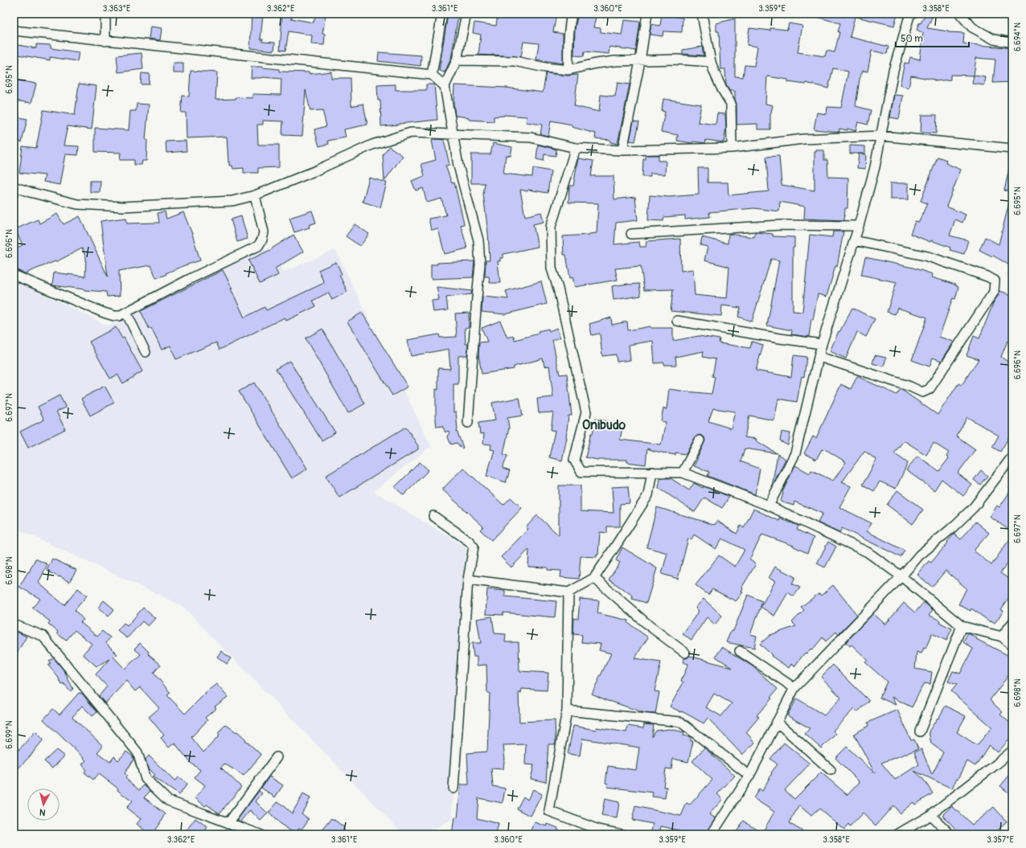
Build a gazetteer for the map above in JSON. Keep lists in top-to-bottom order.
{
  "districts": ["Onibudo"],
  "scale_bar": "50 m",
  "north": "bottom",
  "coordinates": [
    "3.363°E",
    "3.362°E",
    "3.361°E",
    "3.360°E",
    "3.359°E",
    "3.358°E",
    "6.694°N",
    "6.695°N",
    "6.696°N",
    "6.697°N",
    "6.698°N",
    "6.699°N",
    "3.357°E"
  ]
}
